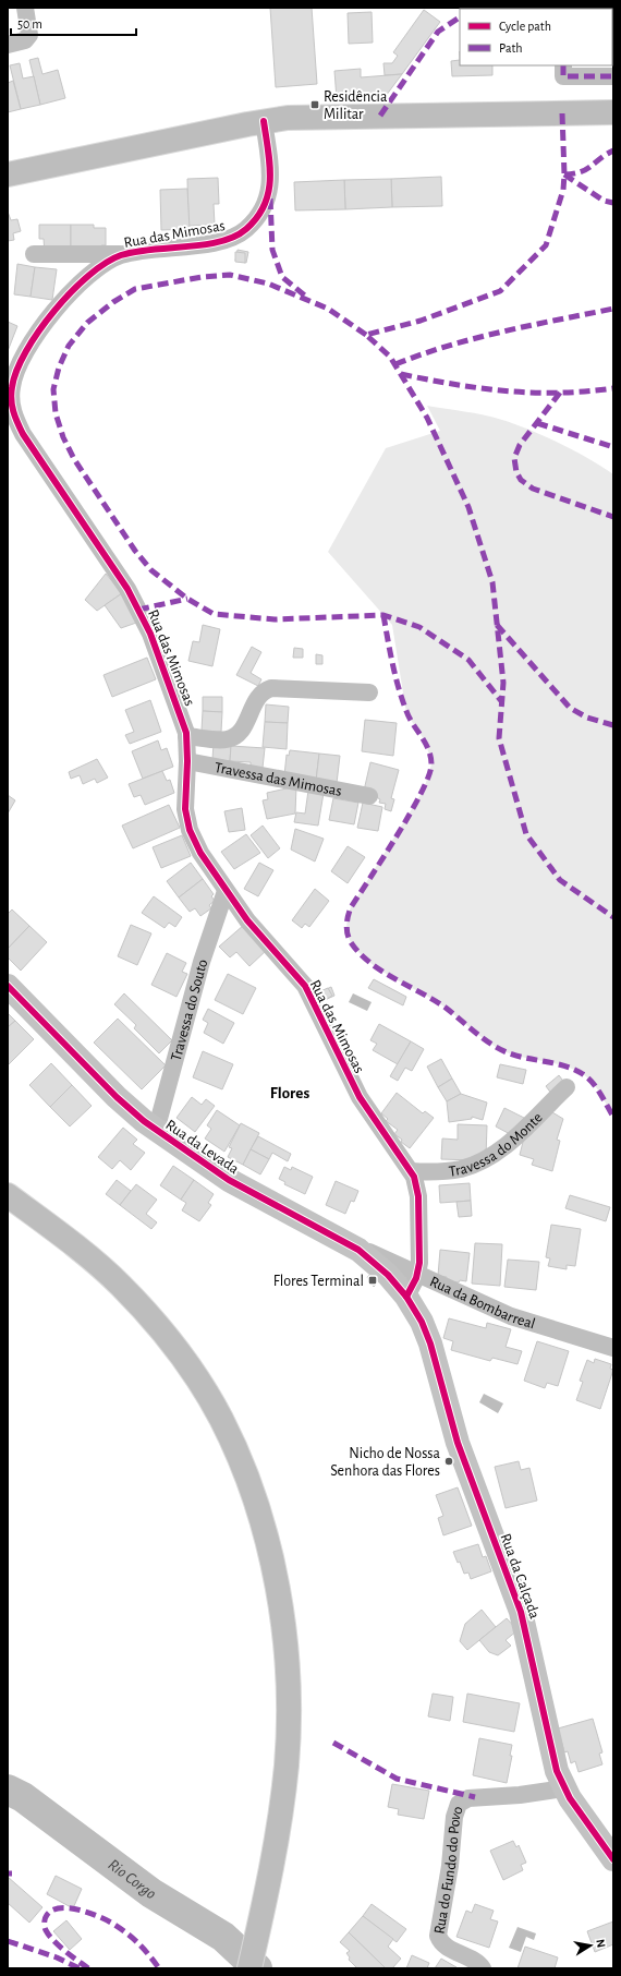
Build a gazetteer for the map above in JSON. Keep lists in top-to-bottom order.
{
  "streets": {
    "street": [
      "Rua das Mimosas",
      "Travessa das Mimosas",
      "Travessa do Souto",
      "Travessa do Monte",
      "Rua da Levada",
      "Rua da Bombarreal",
      "Rua da Calçada",
      "Rua do Fundo do Povo"
    ]
  },
  "crossings": [
    ["Rua das Mimosas", "Travessa das Mimosas"],
    ["Rua das Mimosas", "Travessa do Souto"],
    ["Rua das Mimosas", "Travessa do Monte"],
    ["Rua das Mimosas", "Rua da Levada"],
    ["Rua das Mimosas", "Rua da Bombarreal"],
    ["Rua das Mimosas", "Rua da Calçada"],
    ["Travessa do Souto", "Rua da Levada"],
    ["Rua da Levada", "Rua da Bombarreal"],
    ["Rua da Levada", "Rua da Calçada"],
    ["Rua da Calçada", "Rua do Fundo do Povo"]
  ],
  "districts": ["Flores"],
  "water": ["Rio Corgo"],
  "places": {
    "transit": ["Residência Militar", "Flores Terminal"],
    "other": ["Nicho de Nossa Senhora das Flores"]
  },
  "legend": ["Cycle path", "Path"],
  "scale_bar": "50 m",
  "north": "right"
}
